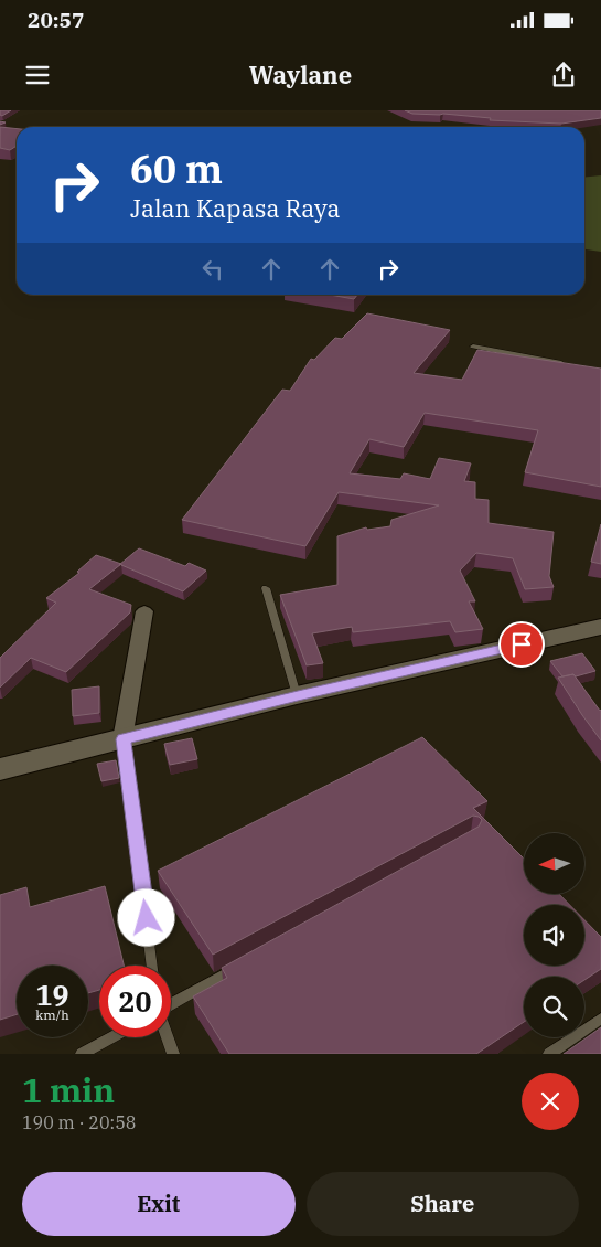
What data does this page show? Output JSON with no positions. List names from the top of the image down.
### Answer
{
  "north": "left",
  "page": {
    "status": "20:57",
    "header": "Waylane",
    "turn": ["60 m", "Jalan Kapasa Raya"],
    "speed": "19 km/h",
    "limit": "20",
    "heading": ["1 min", "190 m · 20:58"],
    "buttons": ["Exit", "Share"]
  }
}
